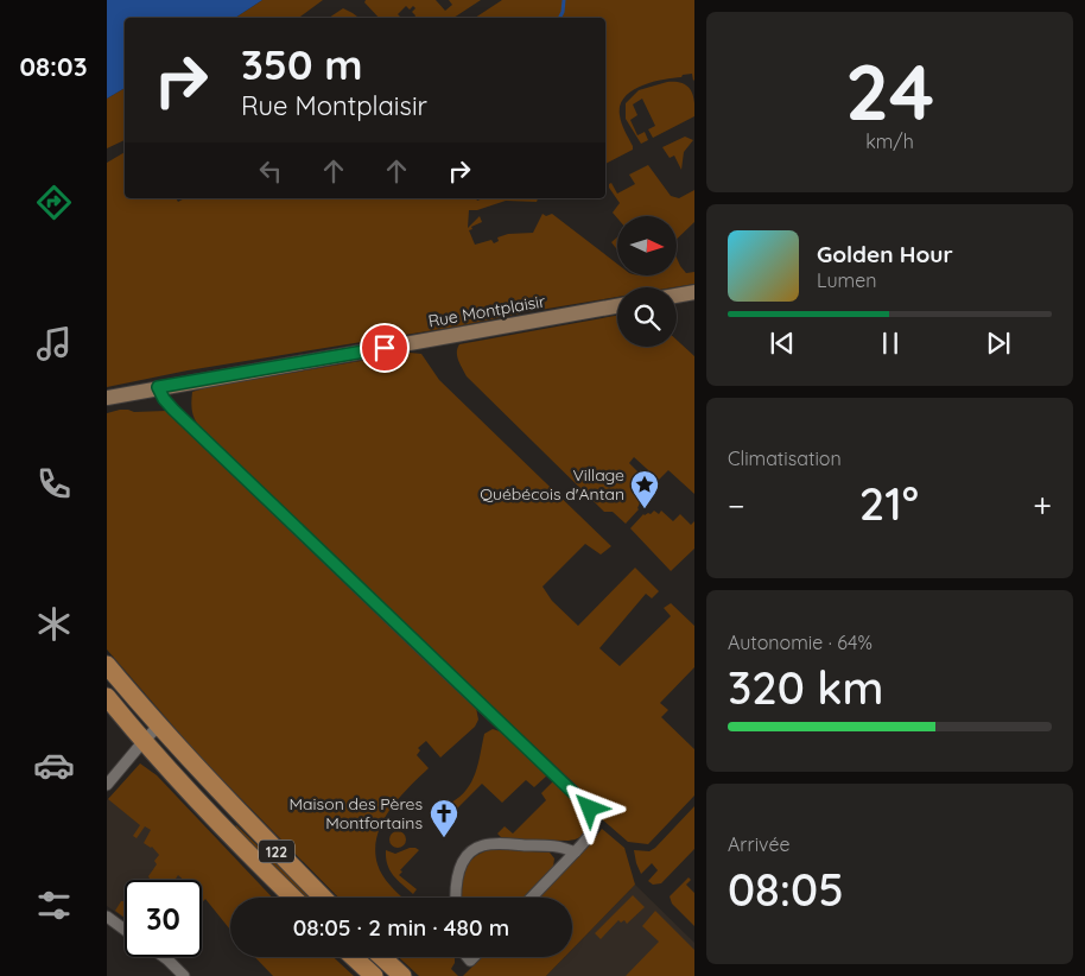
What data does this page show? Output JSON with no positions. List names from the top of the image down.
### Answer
{
  "streets": {
    "main road": ["122"],
    "street": ["Rue Montplaisir"]
  },
  "places": {
    "place": ["Village Québécois d'Antan"],
    "church": ["Maison des Pères Montfortains"]
  },
  "north": "right",
  "page": {
    "tabs": "08:03",
    "tile": [
      ["24", "km/h"],
      "Climatisation",
      ["Autonomie · 64%", "320 km"],
      ["Arrivée", "08:05"]
    ],
    "turn": ["350 m", "Rue Montplaisir"],
    "song": ["Golden Hour", "Lumen"],
    "heat": ["−", "21°", "+"],
    "limit": "30",
    "trip": "08:05 · 2 min · 480 m"
  }
}
